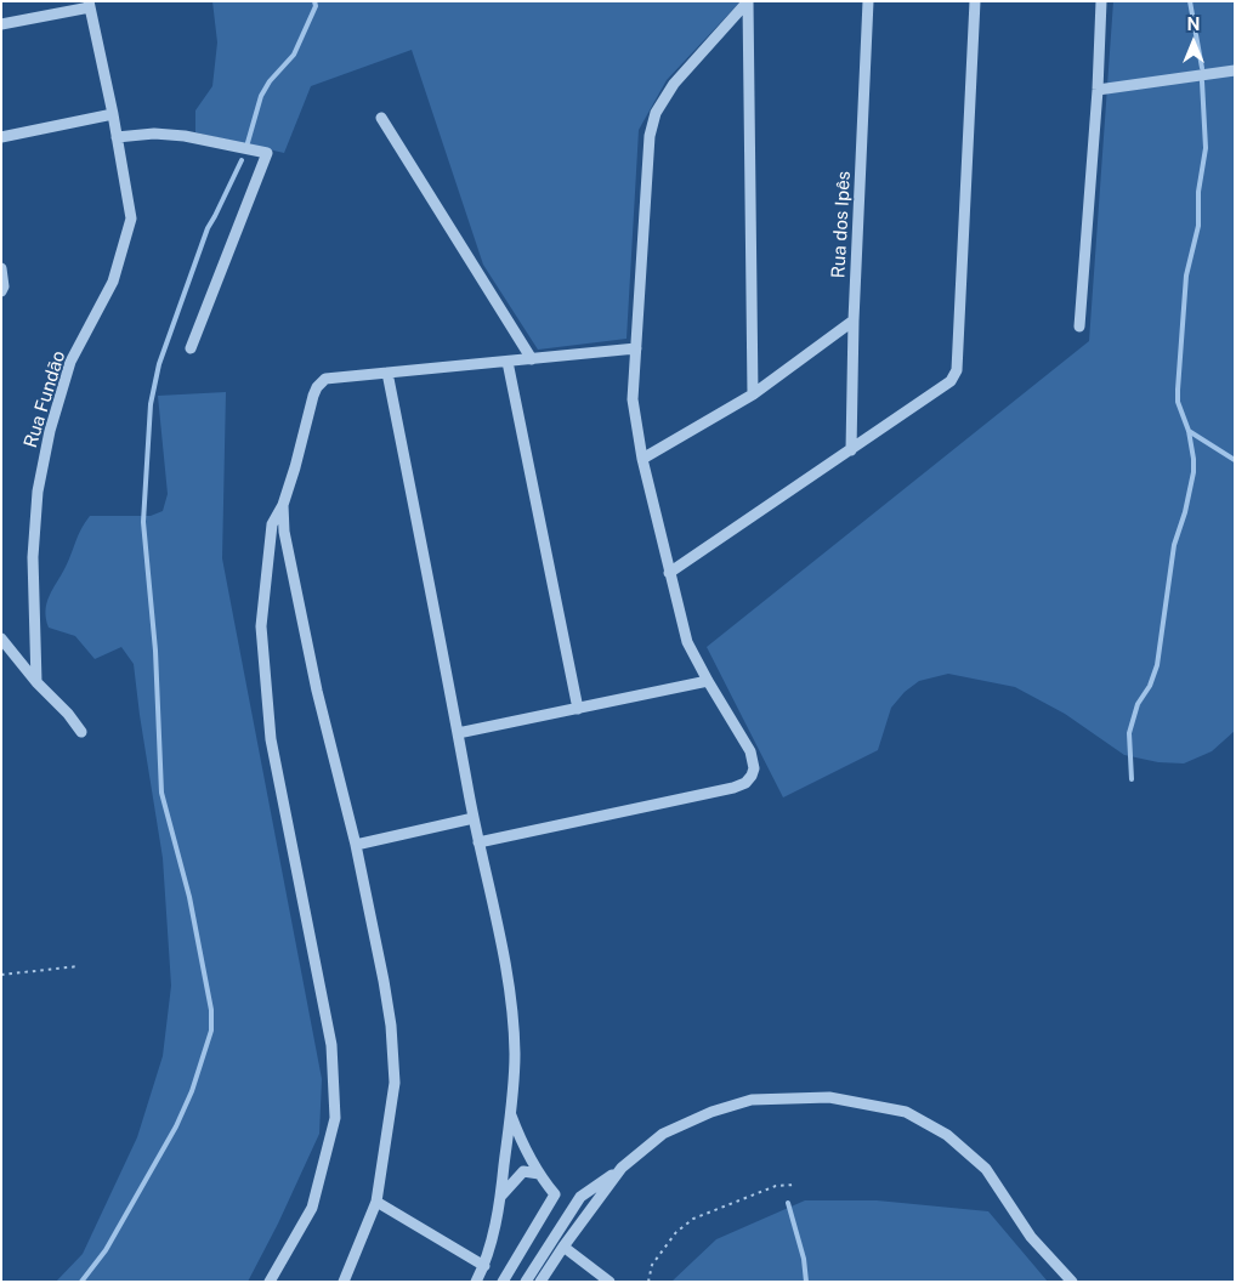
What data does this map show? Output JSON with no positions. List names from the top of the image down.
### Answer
{
  "streets": {
    "street": ["Rua dos Ipês", "Rua Fundão"]
  },
  "north": "top"
}
